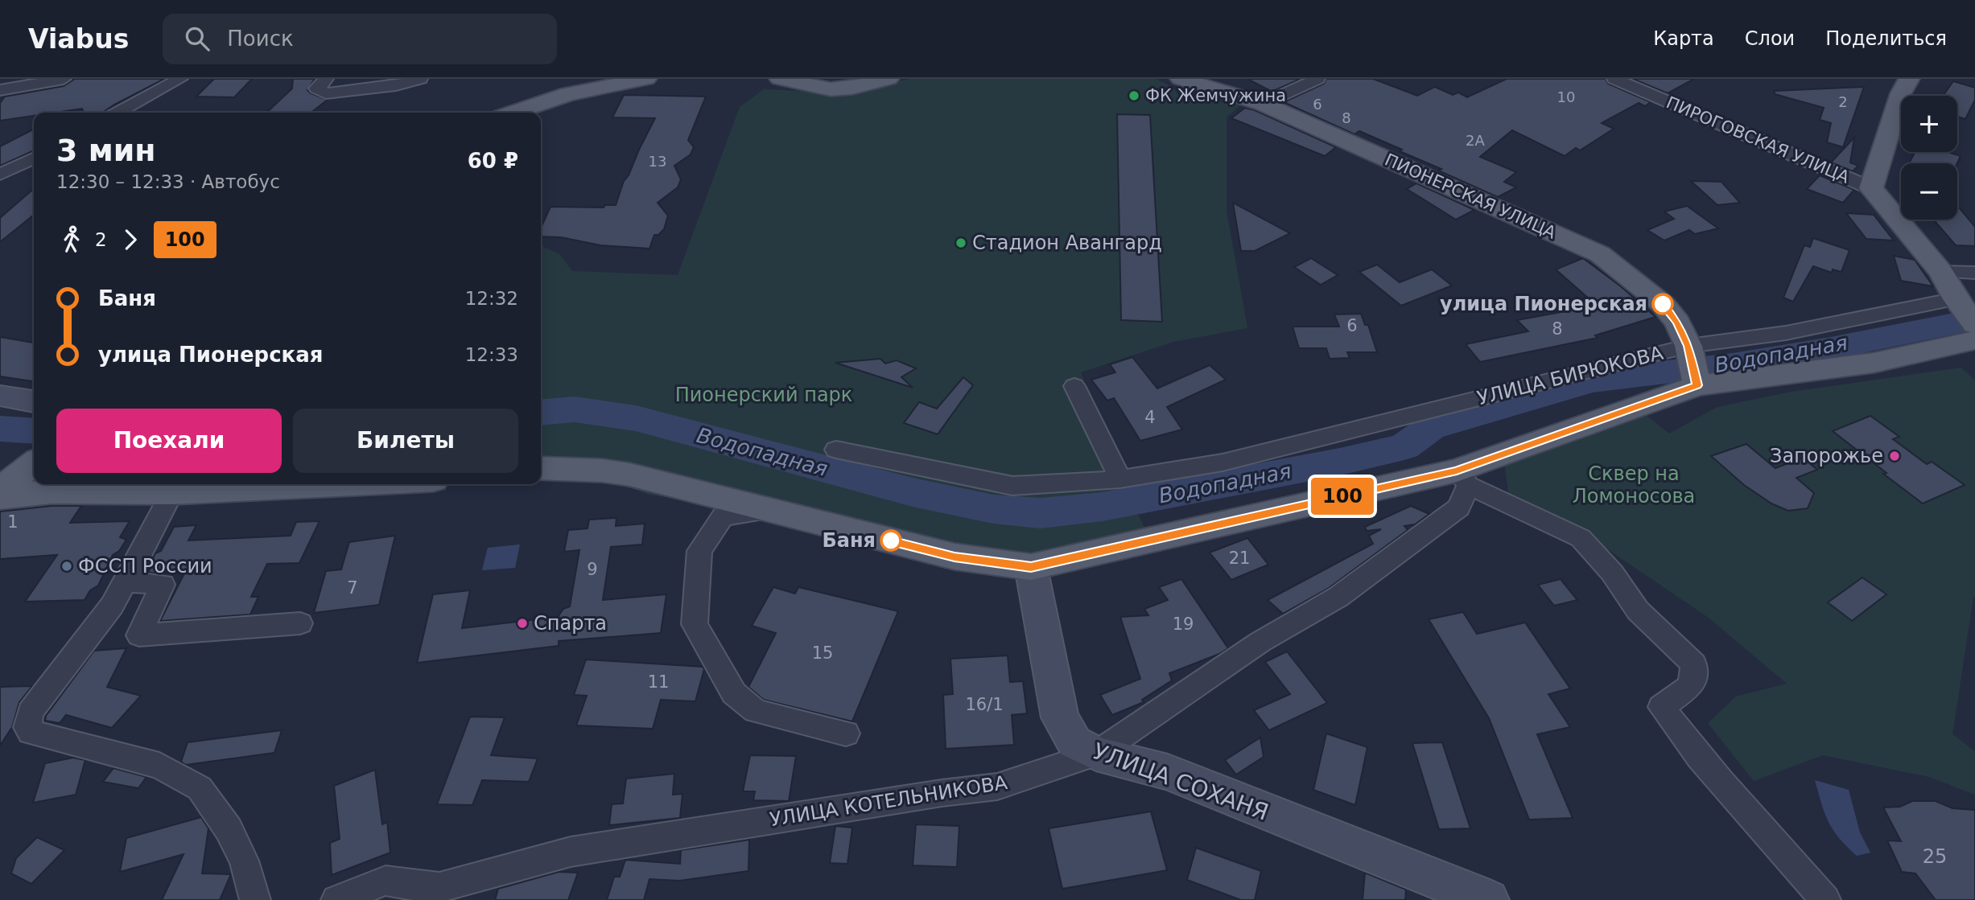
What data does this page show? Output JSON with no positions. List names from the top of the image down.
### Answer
{
  "streets": {
    "main road": ["ПИОНЕРСКАЯ УЛИЦА", "УЛИЦА СОХАНЯ"],
    "street": ["ПИРОГОВСКАЯ УЛИЦА", "УЛИЦА БИРЮКОВА", "УЛИЦА КОТЕЛЬНИКОВА"]
  },
  "crossings": [
    ["ПИОНЕРСКАЯ УЛИЦА", "УЛИЦА БИРЮКОВА"],
    ["УЛИЦА СОХАНЯ", "УЛИЦА КОТЕЛЬНИКОВА"]
  ],
  "water": ["Водопадная"],
  "parks": ["Пионерский парк", "Сквер на Ломоносова"],
  "places": [
    "ФК Жемчужина",
    "Стадион Авангард",
    "улица Пионерская",
    "Запорожье",
    "Баня",
    "ФССП России",
    "Спарта"
  ],
  "lines": ["bus line 100"],
  "house_numbers": [
    "10",
    "2",
    "6",
    "8",
    "2А",
    "13",
    "6",
    "8",
    "4",
    "1",
    "21",
    "9",
    "7",
    "19",
    "15",
    "11",
    "16/1",
    "25"
  ],
  "page": {
    "header": "Viabus",
    "search": "Поиск",
    "nav": ["Карта", "Слои", "Поделиться"],
    "on_map": "100",
    "map_buttons": ["+", "−"],
    "heading": ["3 мин", "12:30 – 12:33 · Автобус", "60 ₽"],
    "legs": ["2", "100"],
    "list": [
      {
        "name": "Баня",
        "value": "12:32"
      },
      {
        "name": "улица Пионерская",
        "value": "12:33"
      }
    ],
    "buttons": ["Поехали", "Билеты"]
  }
}
